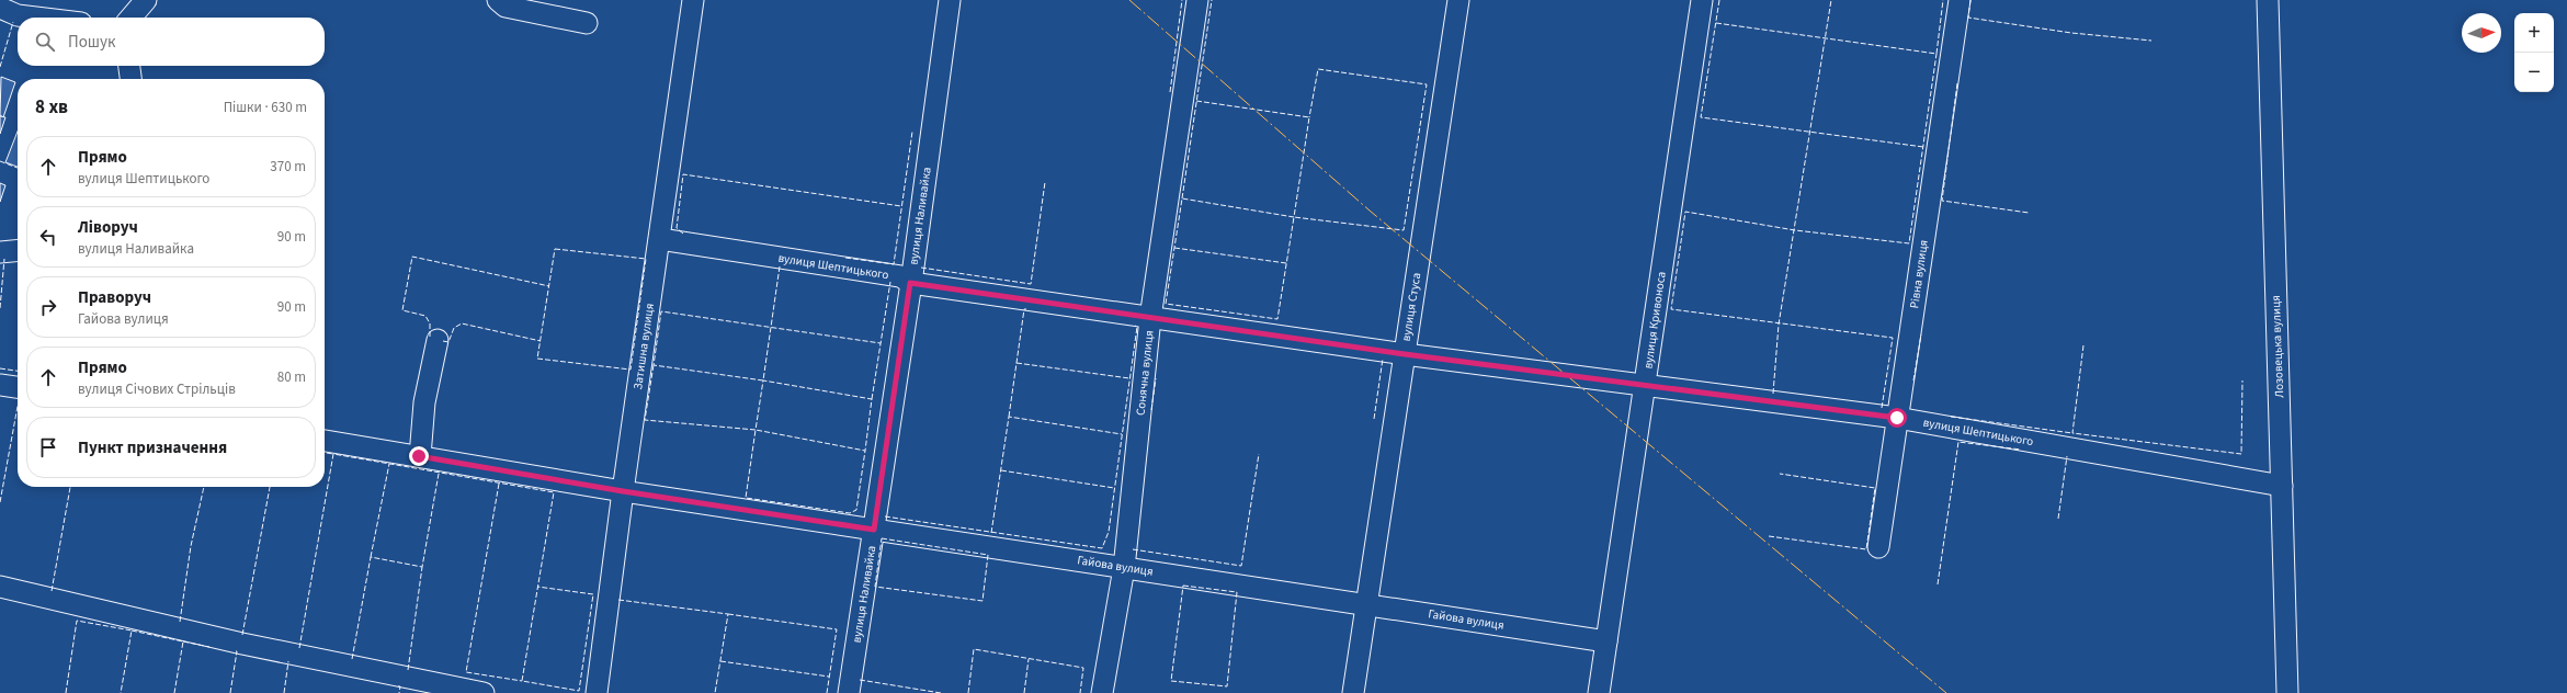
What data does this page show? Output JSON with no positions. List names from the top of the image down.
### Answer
{
  "streets": {
    "street": [
      "вулиця Наливайка",
      "вулиця Шептицького",
      "Рівна вулиця",
      "вулиця Стуса",
      "вулиця Кривоноса",
      "Затишна вулиця",
      "Лозовецька вулиця",
      "Сонячна вулиця",
      "Гайова вулиця"
    ]
  },
  "crossings": [
    ["вулиця Наливайка", "вулиця Шептицького"],
    ["вулиця Наливайка", "Гайова вулиця"],
    ["вулиця Шептицького", "Рівна вулиця"],
    ["вулиця Шептицького", "вулиця Стуса"],
    ["вулиця Шептицького", "вулиця Кривоноса"],
    ["вулиця Шептицького", "Затишна вулиця"],
    ["вулиця Шептицького", "Лозовецька вулиця"],
    ["вулиця Шептицького", "Сонячна вулиця"],
    ["вулиця Стуса", "Гайова вулиця"],
    ["вулиця Кривоноса", "Гайова вулиця"],
    ["Затишна вулиця", "Гайова вулиця"],
    ["Сонячна вулиця", "Гайова вулиця"]
  ],
  "north": "right",
  "page": {
    "map_buttons": ["+", "−"],
    "search": "Пошук",
    "heading": ["8 хв", "Пішки · 630 m"],
    "list": [
      ["Прямо", "вулиця Шептицького", "370 m"],
      ["Ліворуч", "вулиця Наливайка", "90 m"],
      ["Праворуч", "Гайова вулиця", "90 m"],
      ["Прямо", "вулиця Січових Стрільців", "80 m"],
      "Пункт призначення"
    ]
  }
}
